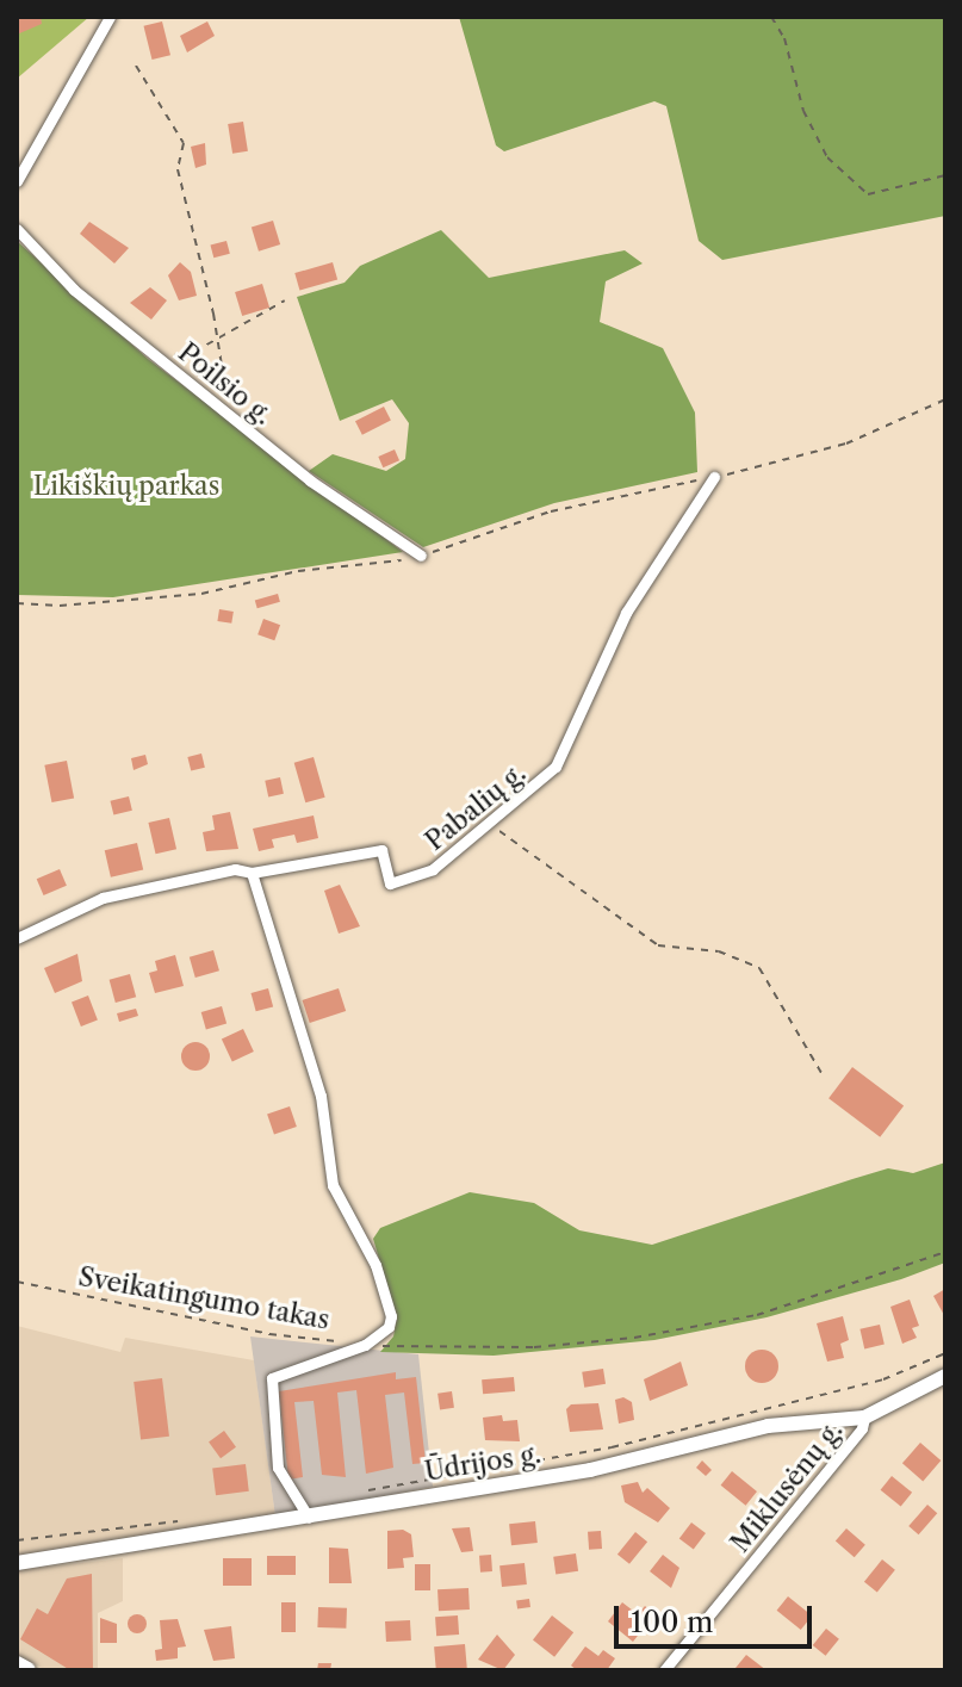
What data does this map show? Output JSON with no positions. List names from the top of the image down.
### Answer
{
  "streets": {
    "main road": ["Ūdrijos g."],
    "street": ["Poilsio g.", "Pabalių g.", "Miklusėnų g."],
    "path": ["Sveikatingumo takas"]
  },
  "crossings": [
    ["Ūdrijos g.", "Miklusėnų g."]
  ],
  "parks": ["Likiškių parkas"],
  "scale_bar": "100 m"
}
